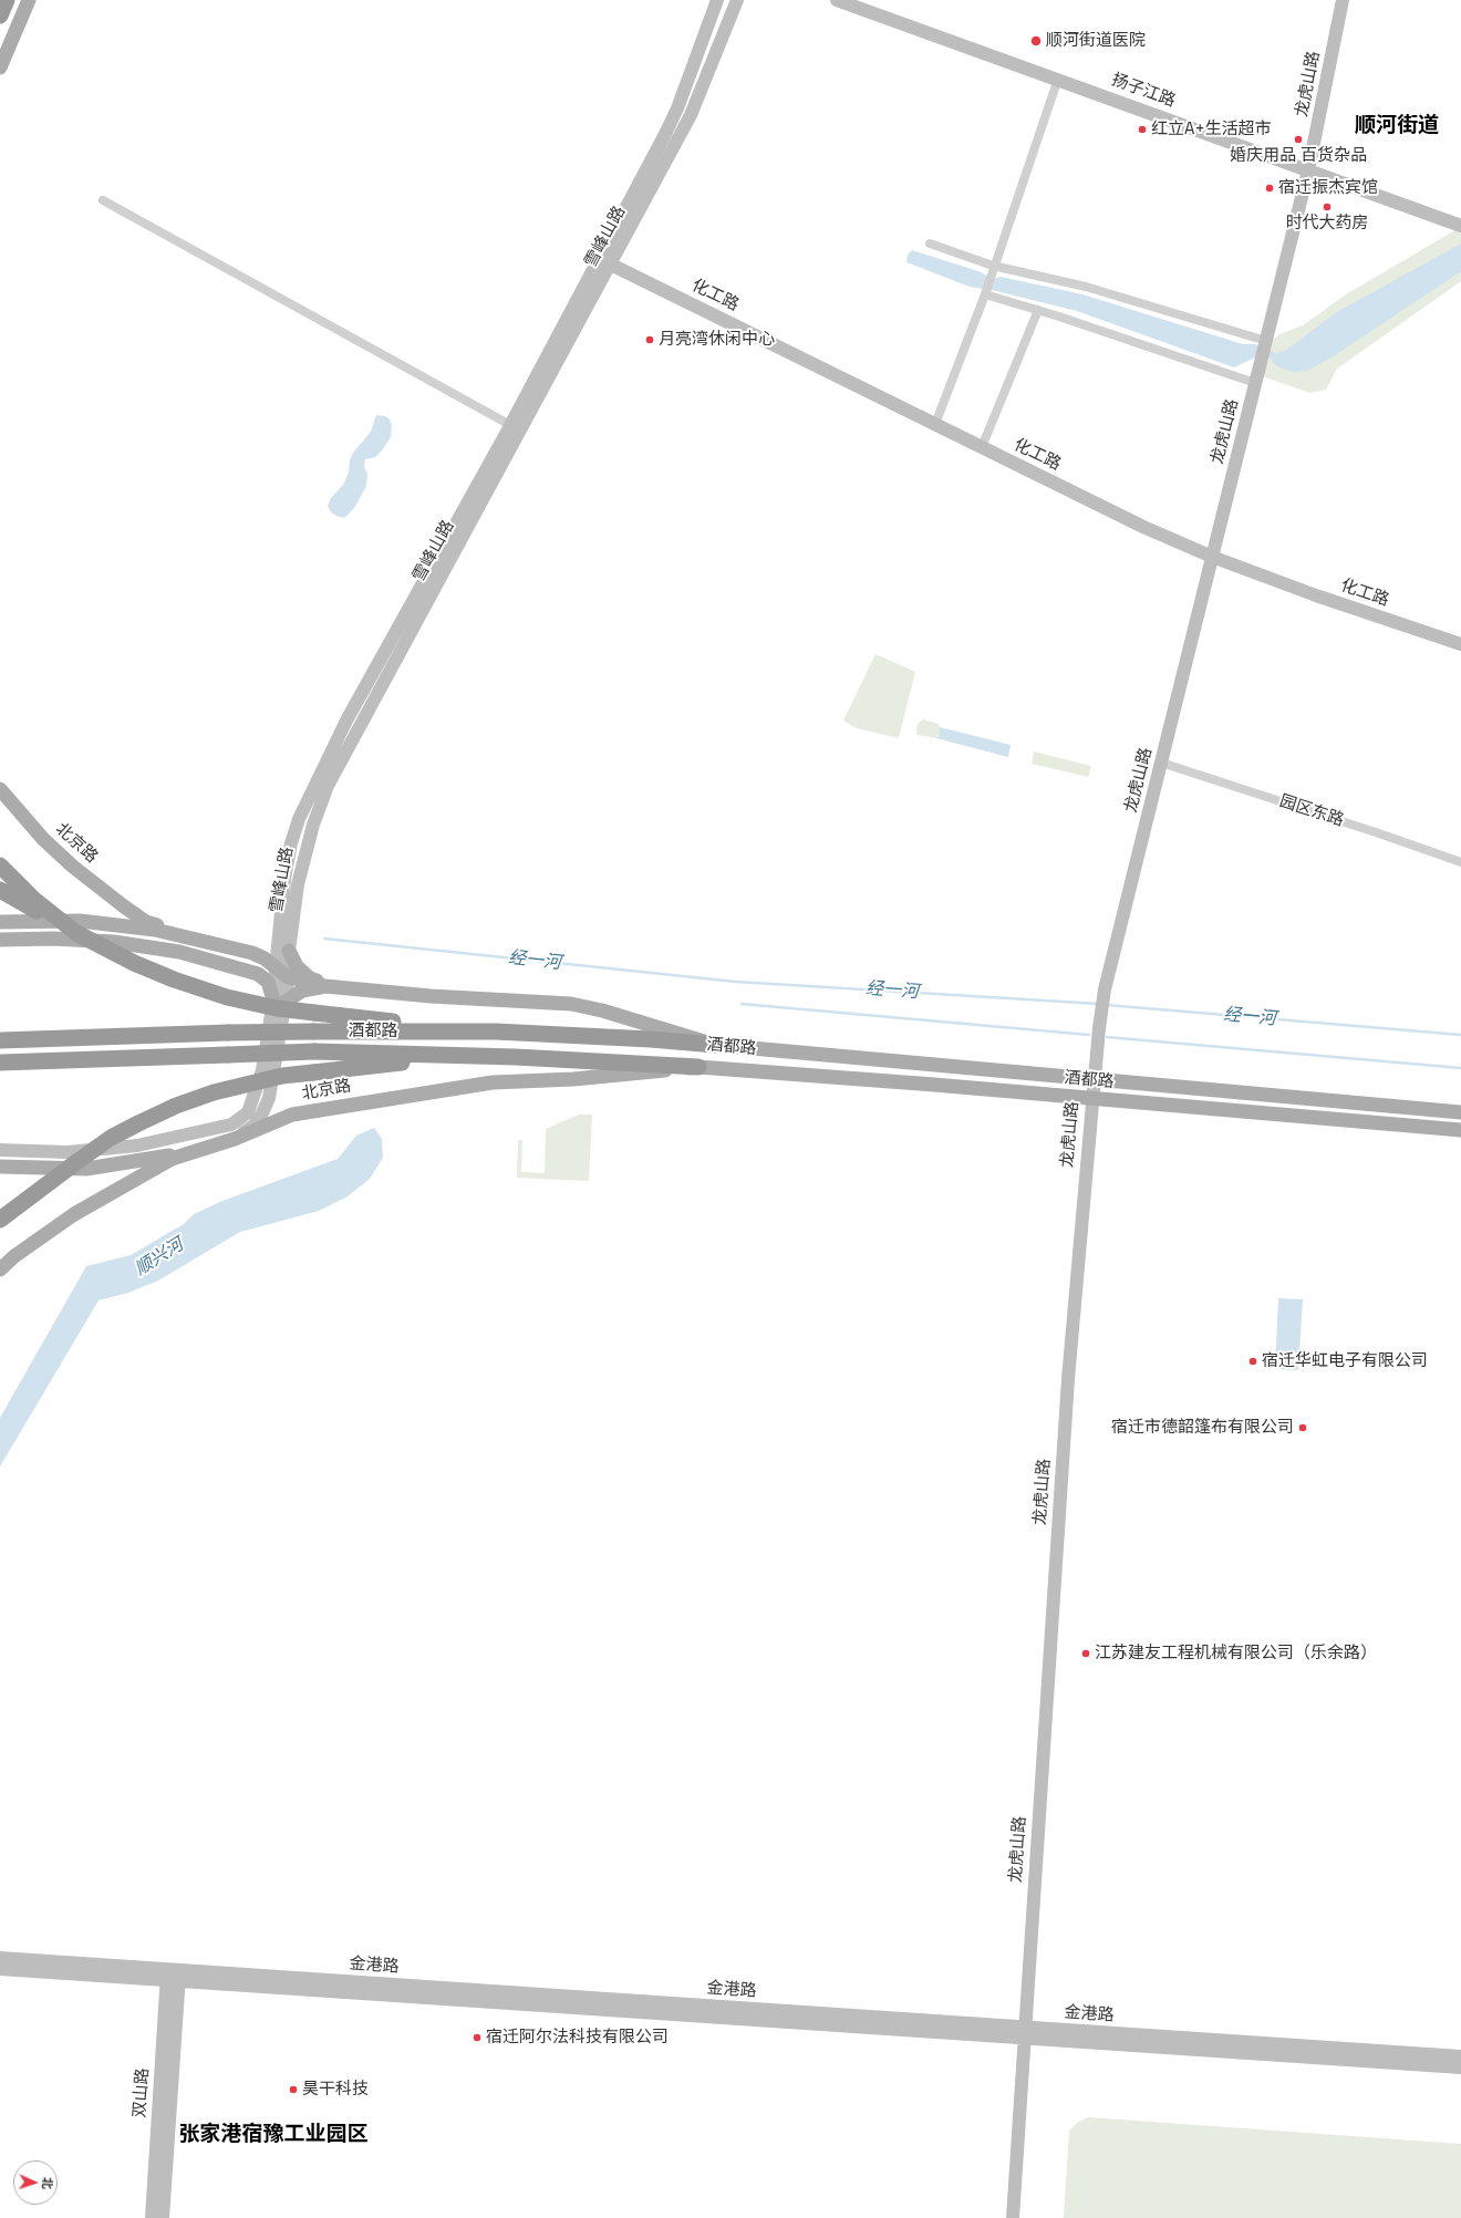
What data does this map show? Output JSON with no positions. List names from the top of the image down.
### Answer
{
  "streets": {
    "highway": ["酒都路"],
    "main road": ["北京路"],
    "street": [
      "龙虎山路",
      "扬子江路",
      "雪峰山路",
      "化工路",
      "园区东路",
      "金港路",
      "双山路"
    ]
  },
  "crossings": [
    ["龙虎山路", "扬子江路"],
    ["龙虎山路", "化工路"],
    ["龙虎山路", "园区东路"],
    ["龙虎山路", "酒都路"],
    ["龙虎山路", "金港路"],
    ["雪峰山路", "化工路"],
    ["雪峰山路", "北京路"],
    ["北京路", "酒都路"],
    ["金港路", "双山路"]
  ],
  "districts": ["顺河街道", "张家港宿豫工业园区"],
  "water": ["经一河", "顺兴河"],
  "places": [
    "顺河街道医院",
    "红立A+生活超市",
    "婚庆用品 百货杂品",
    "宿迁振杰宾馆",
    "时代大药房",
    "月亮湾休闲中心",
    "宿迁华虹电子有限公司",
    "宿迁市德韶篷布有限公司",
    "江苏建友工程机械有限公司（乐余路）",
    "宿迁阿尔法科技有限公司",
    "昊干科技"
  ],
  "north": "right"
}
